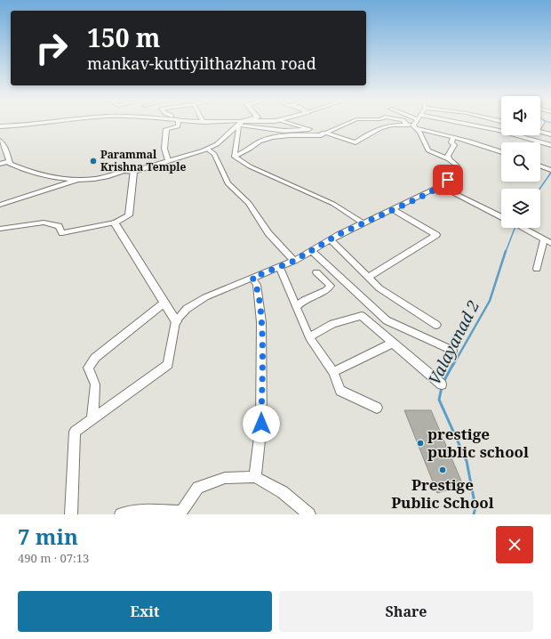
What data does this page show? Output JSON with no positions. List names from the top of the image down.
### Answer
{
  "water": ["Valayanad 2"],
  "places": ["Parammal Krishna Temple", "prestige public school", "Prestige Public School"],
  "page": {
    "turn": ["150 m", "mankav-kuttiyilthazham road"],
    "heading": ["7 min", "490 m · 07:13"],
    "buttons": ["Exit", "Share"]
  }
}
